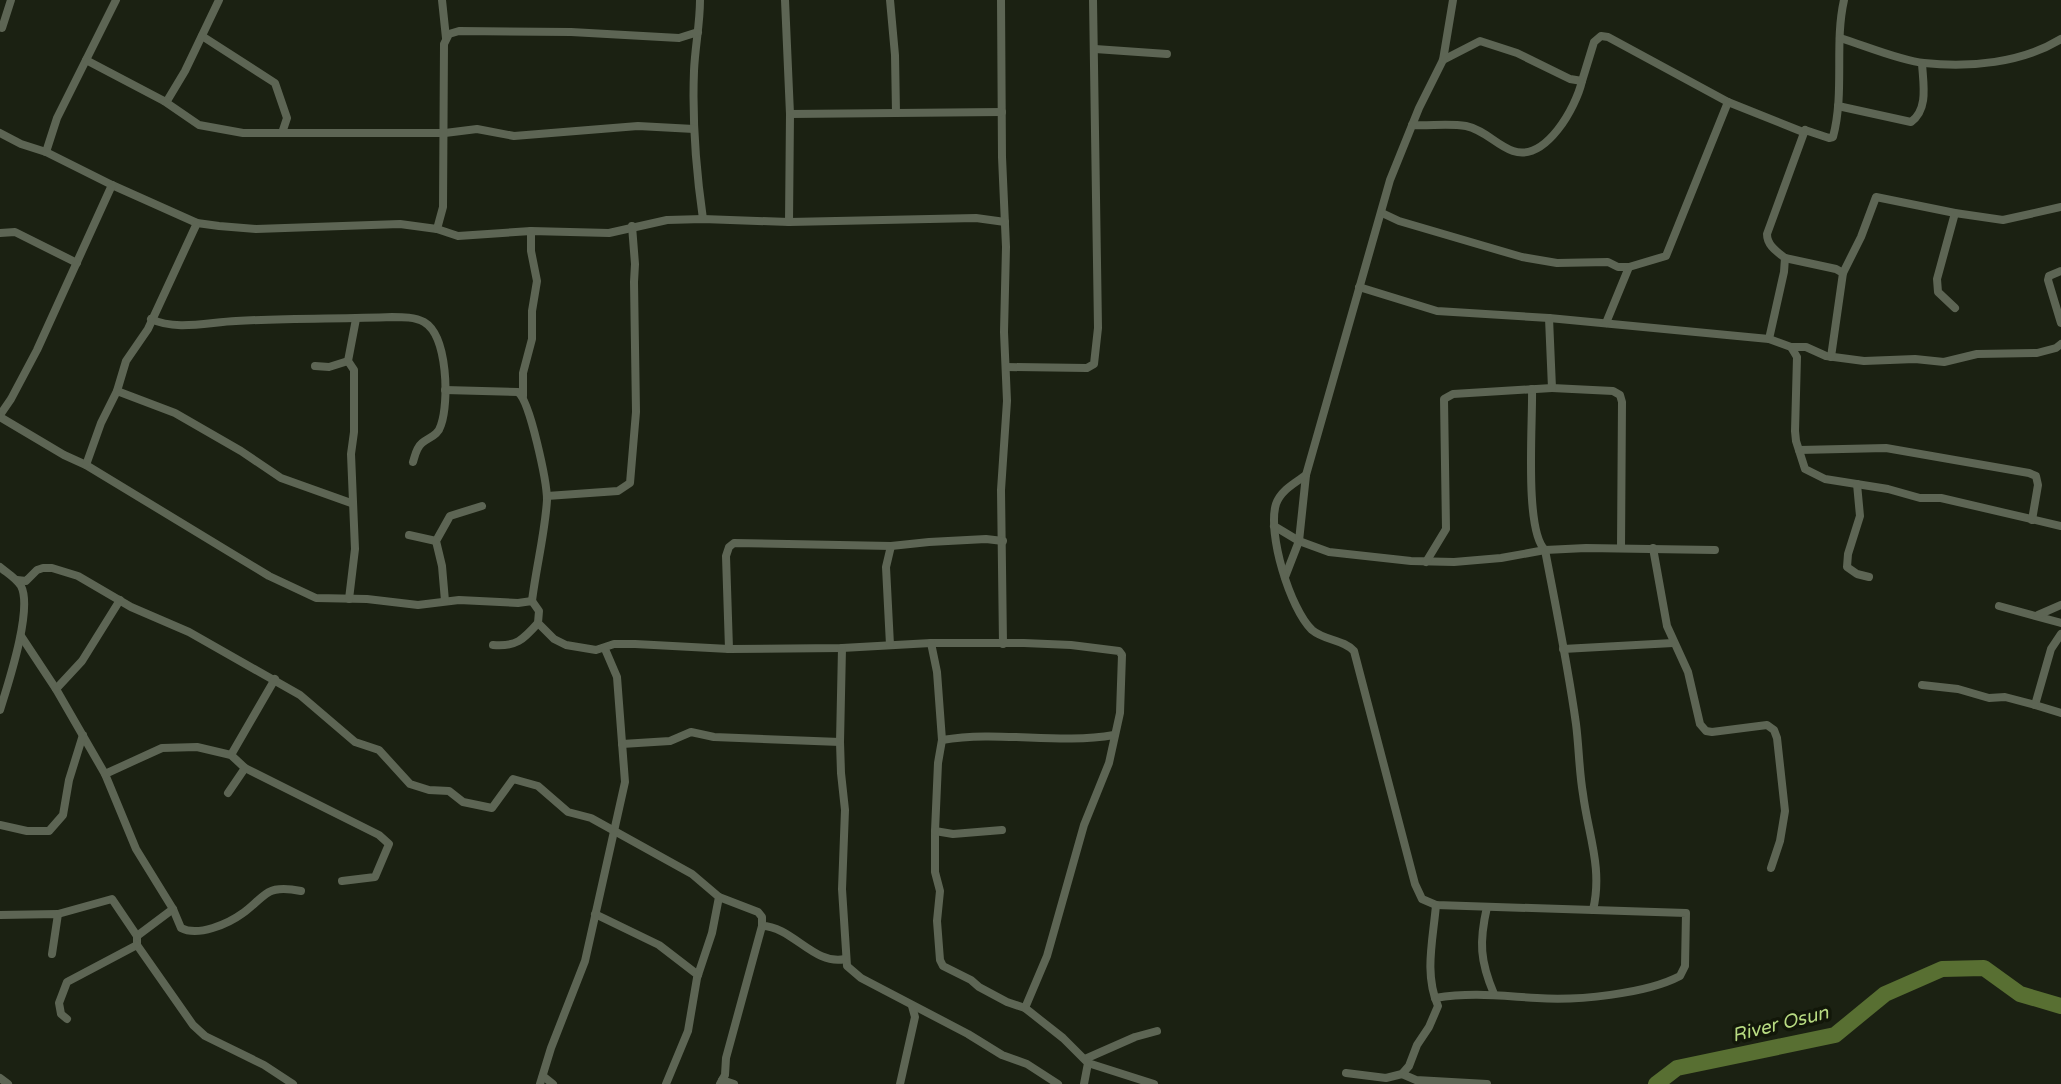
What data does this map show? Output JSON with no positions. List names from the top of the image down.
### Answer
{
  "water": ["River Osun"]
}
